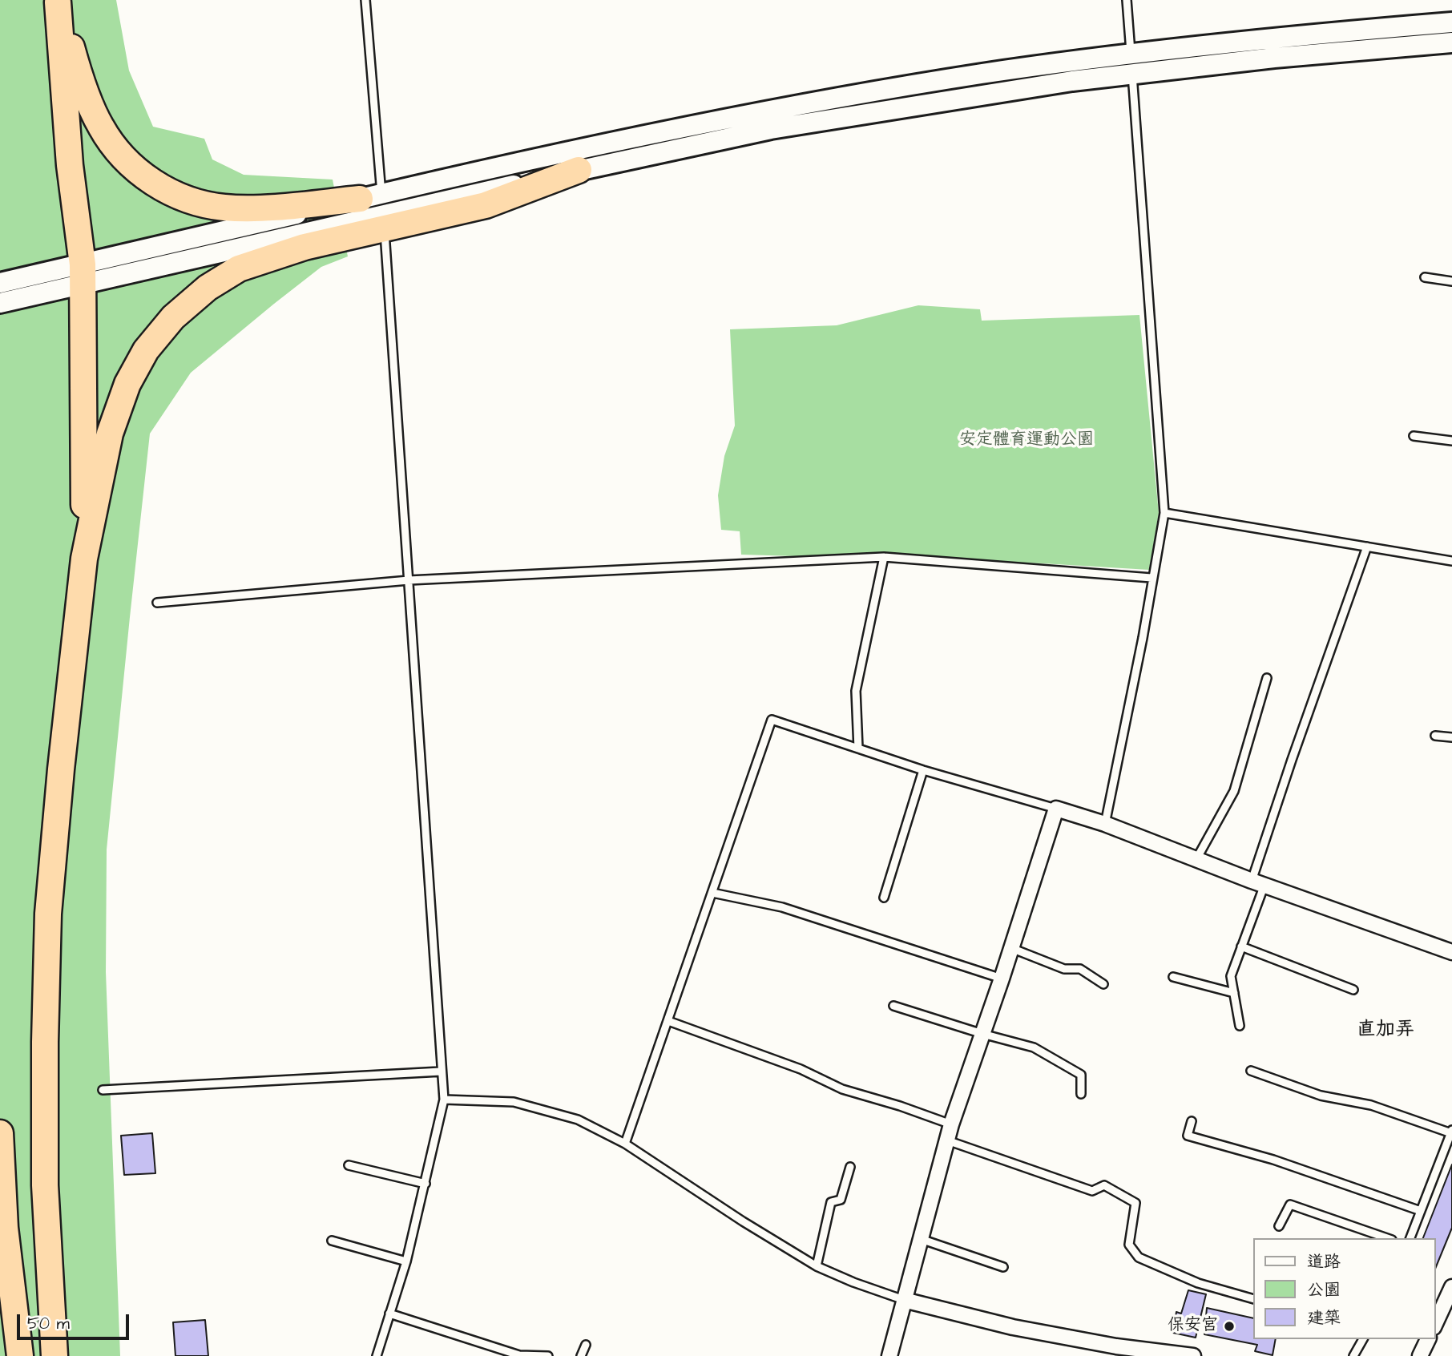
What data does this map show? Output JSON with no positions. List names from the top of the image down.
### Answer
{
  "districts": ["直加弄"],
  "parks": ["安定體育運動公園"],
  "places": ["保安宮"],
  "legend": ["道路", "公園", "建築"],
  "scale_bar": "50 m"
}
